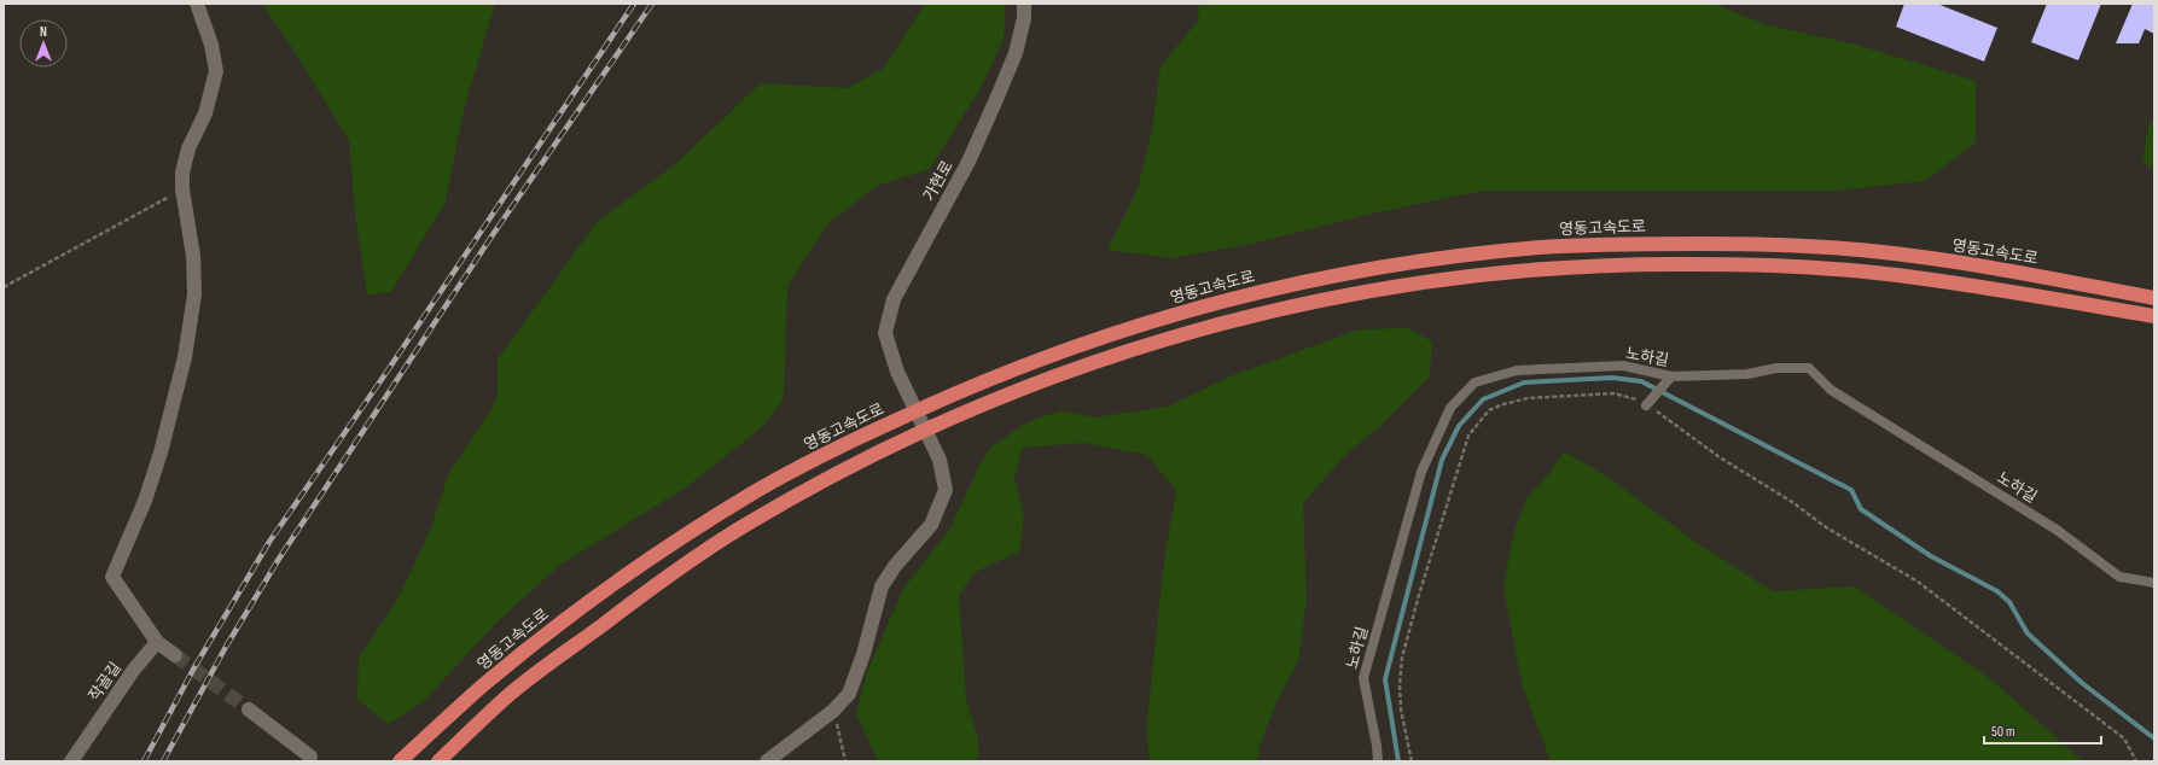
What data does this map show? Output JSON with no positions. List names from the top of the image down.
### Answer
{
  "streets": {
    "highway": ["영동고속도로"],
    "street": ["가현로", "작골길"],
    "lane": ["노하길"]
  },
  "scale_bar": "50 m",
  "north": "top"
}
